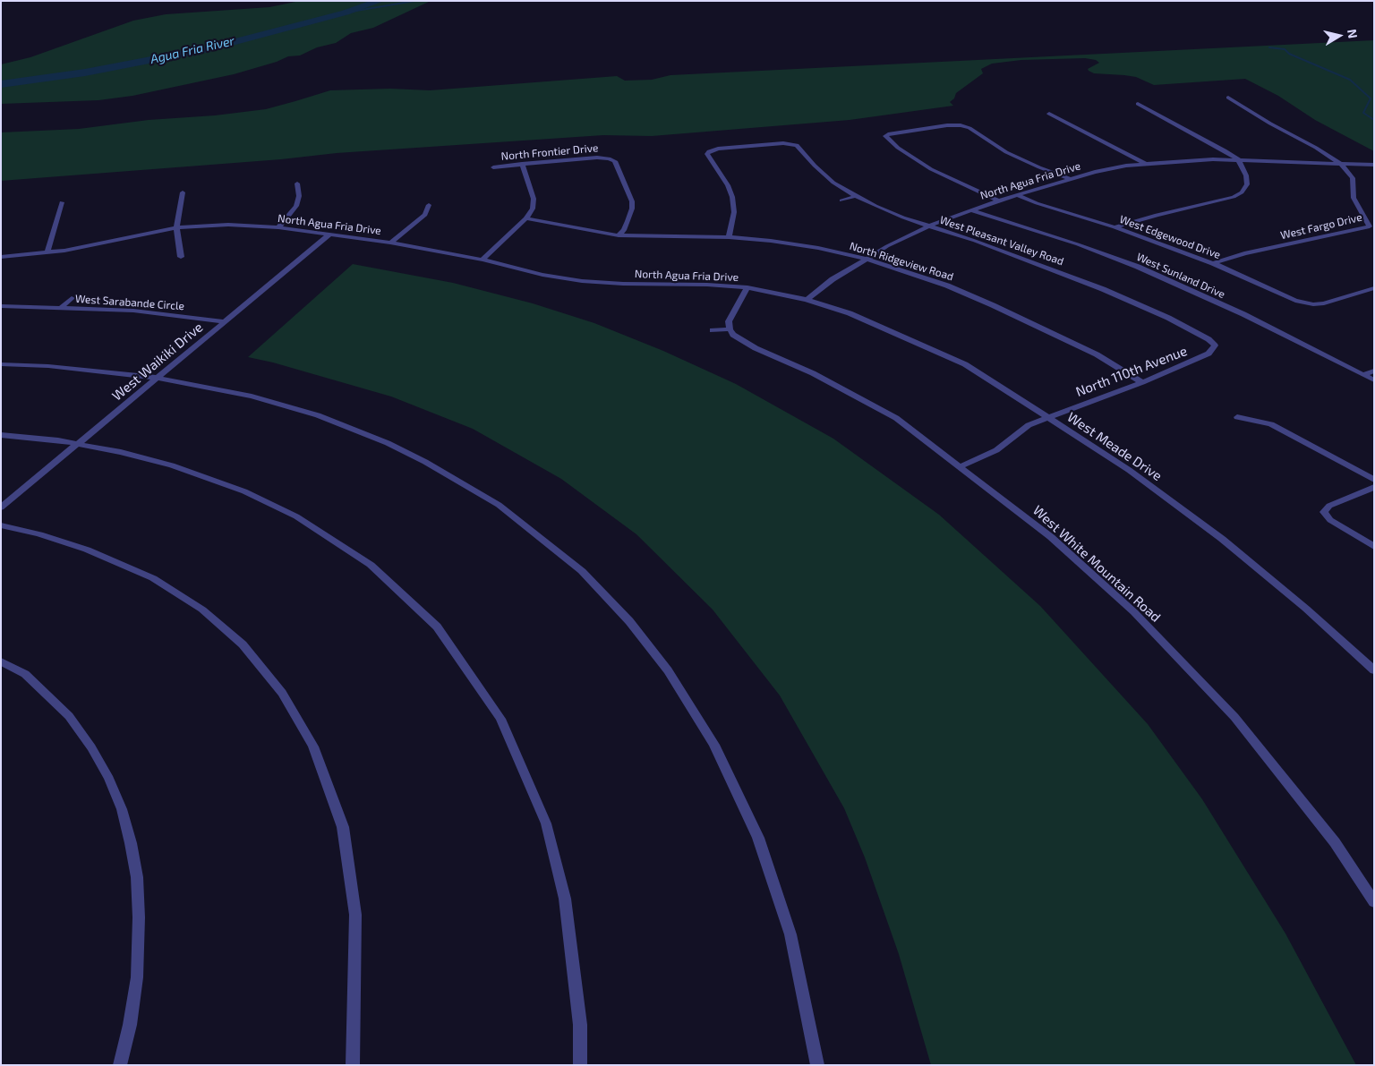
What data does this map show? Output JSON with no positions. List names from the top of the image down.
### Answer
{
  "streets": {
    "street": [
      "North Frontier Drive",
      "North Agua Fria Drive",
      "West Fargo Drive",
      "West Edgewood Drive",
      "West Pleasant Valley Road",
      "North Ridgeview Road",
      "West Sunland Drive",
      "West Sarabande Circle",
      "West Waikiki Drive",
      "North 110th Avenue",
      "West Meade Drive",
      "West White Mountain Road"
    ]
  },
  "crossings": [
    ["North Frontier Drive", "North Ridgeview Road"],
    ["North Agua Fria Drive", "West Fargo Drive"],
    ["North Agua Fria Drive", "West Edgewood Drive"],
    ["North Agua Fria Drive", "West Pleasant Valley Road"],
    ["North Agua Fria Drive", "North Ridgeview Road"],
    ["North Agua Fria Drive", "West Sunland Drive"],
    ["North Agua Fria Drive", "West Waikiki Drive"],
    ["North Agua Fria Drive", "West Meade Drive"],
    ["West Fargo Drive", "West Edgewood Drive"],
    ["West Pleasant Valley Road", "North Ridgeview Road"],
    ["West Pleasant Valley Road", "North 110th Avenue"],
    ["North Ridgeview Road", "North 110th Avenue"],
    ["West Sarabande Circle", "West Waikiki Drive"],
    ["North 110th Avenue", "West Meade Drive"],
    ["North 110th Avenue", "West White Mountain Road"]
  ],
  "water": ["Agua Fria River"],
  "north": "right"
}
